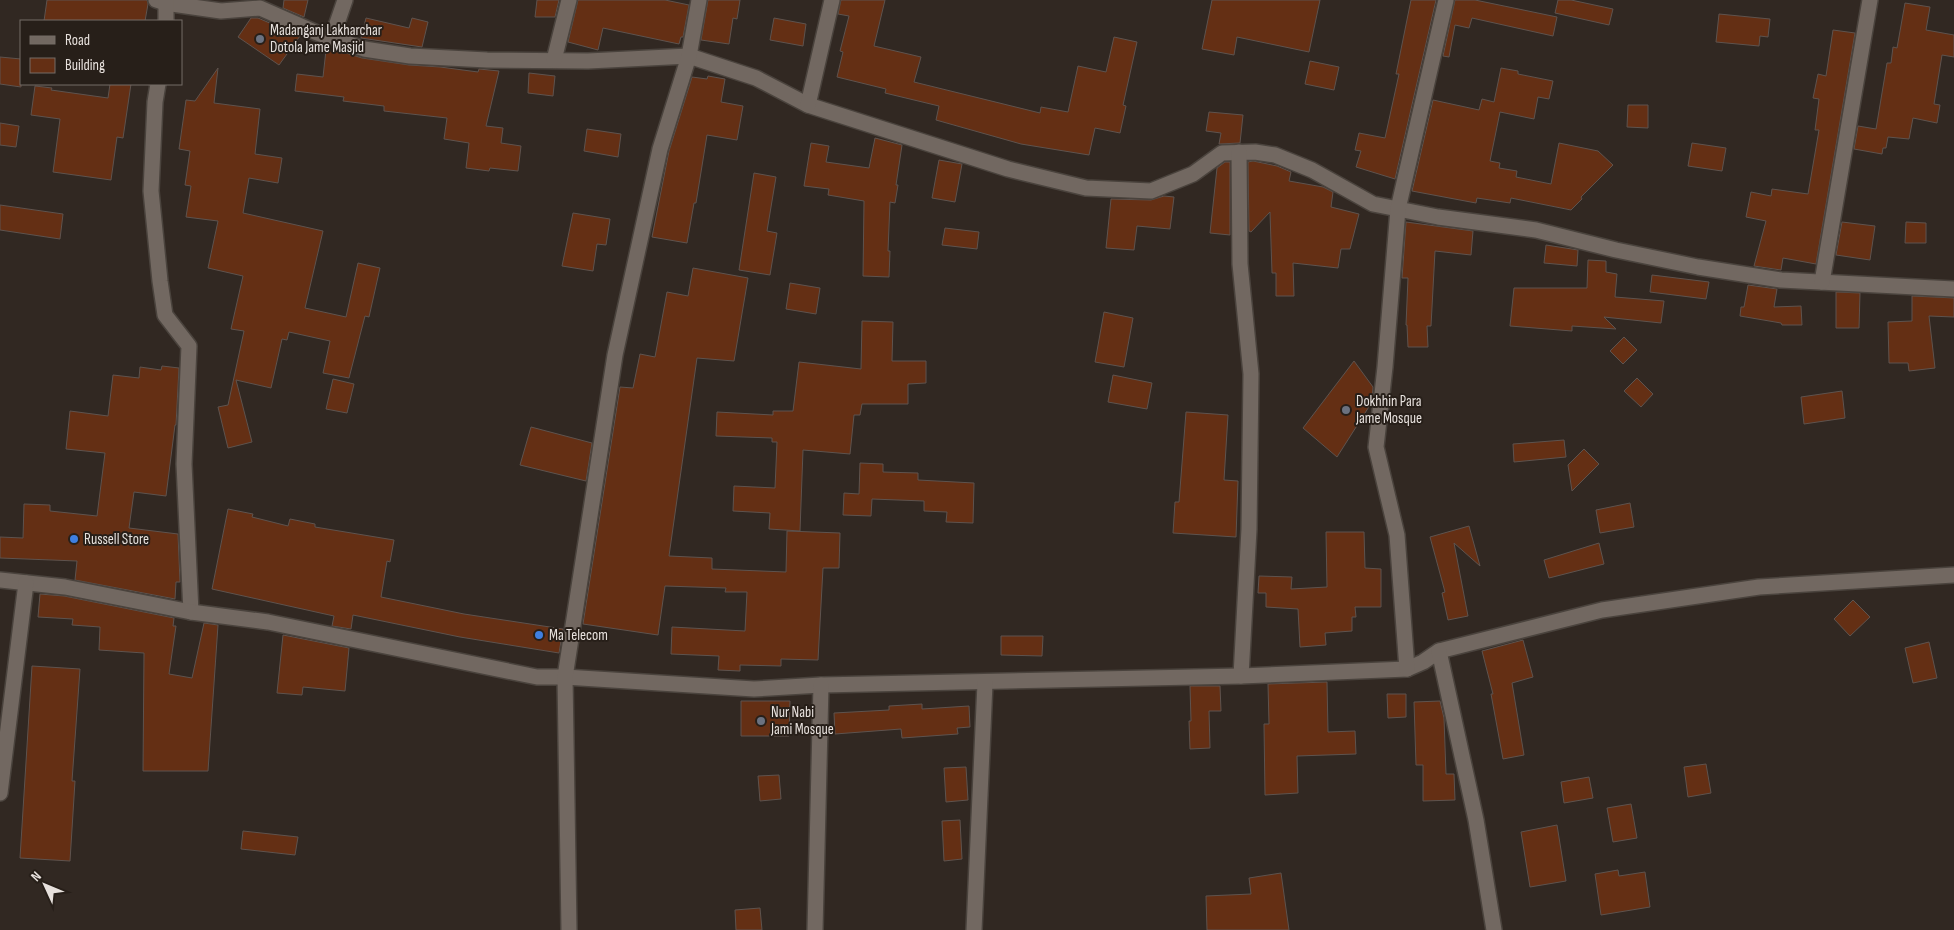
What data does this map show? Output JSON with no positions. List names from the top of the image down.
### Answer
{
  "places": [
    "Madanganj Lakharchar Dotola Jame Masjid",
    "Dokhhin Para Jame Mosque",
    "Russell Store",
    "Ma Telecom",
    "Nur Nabi Jami Mosque"
  ],
  "legend": ["Road", "Building"],
  "north": "top left"
}
